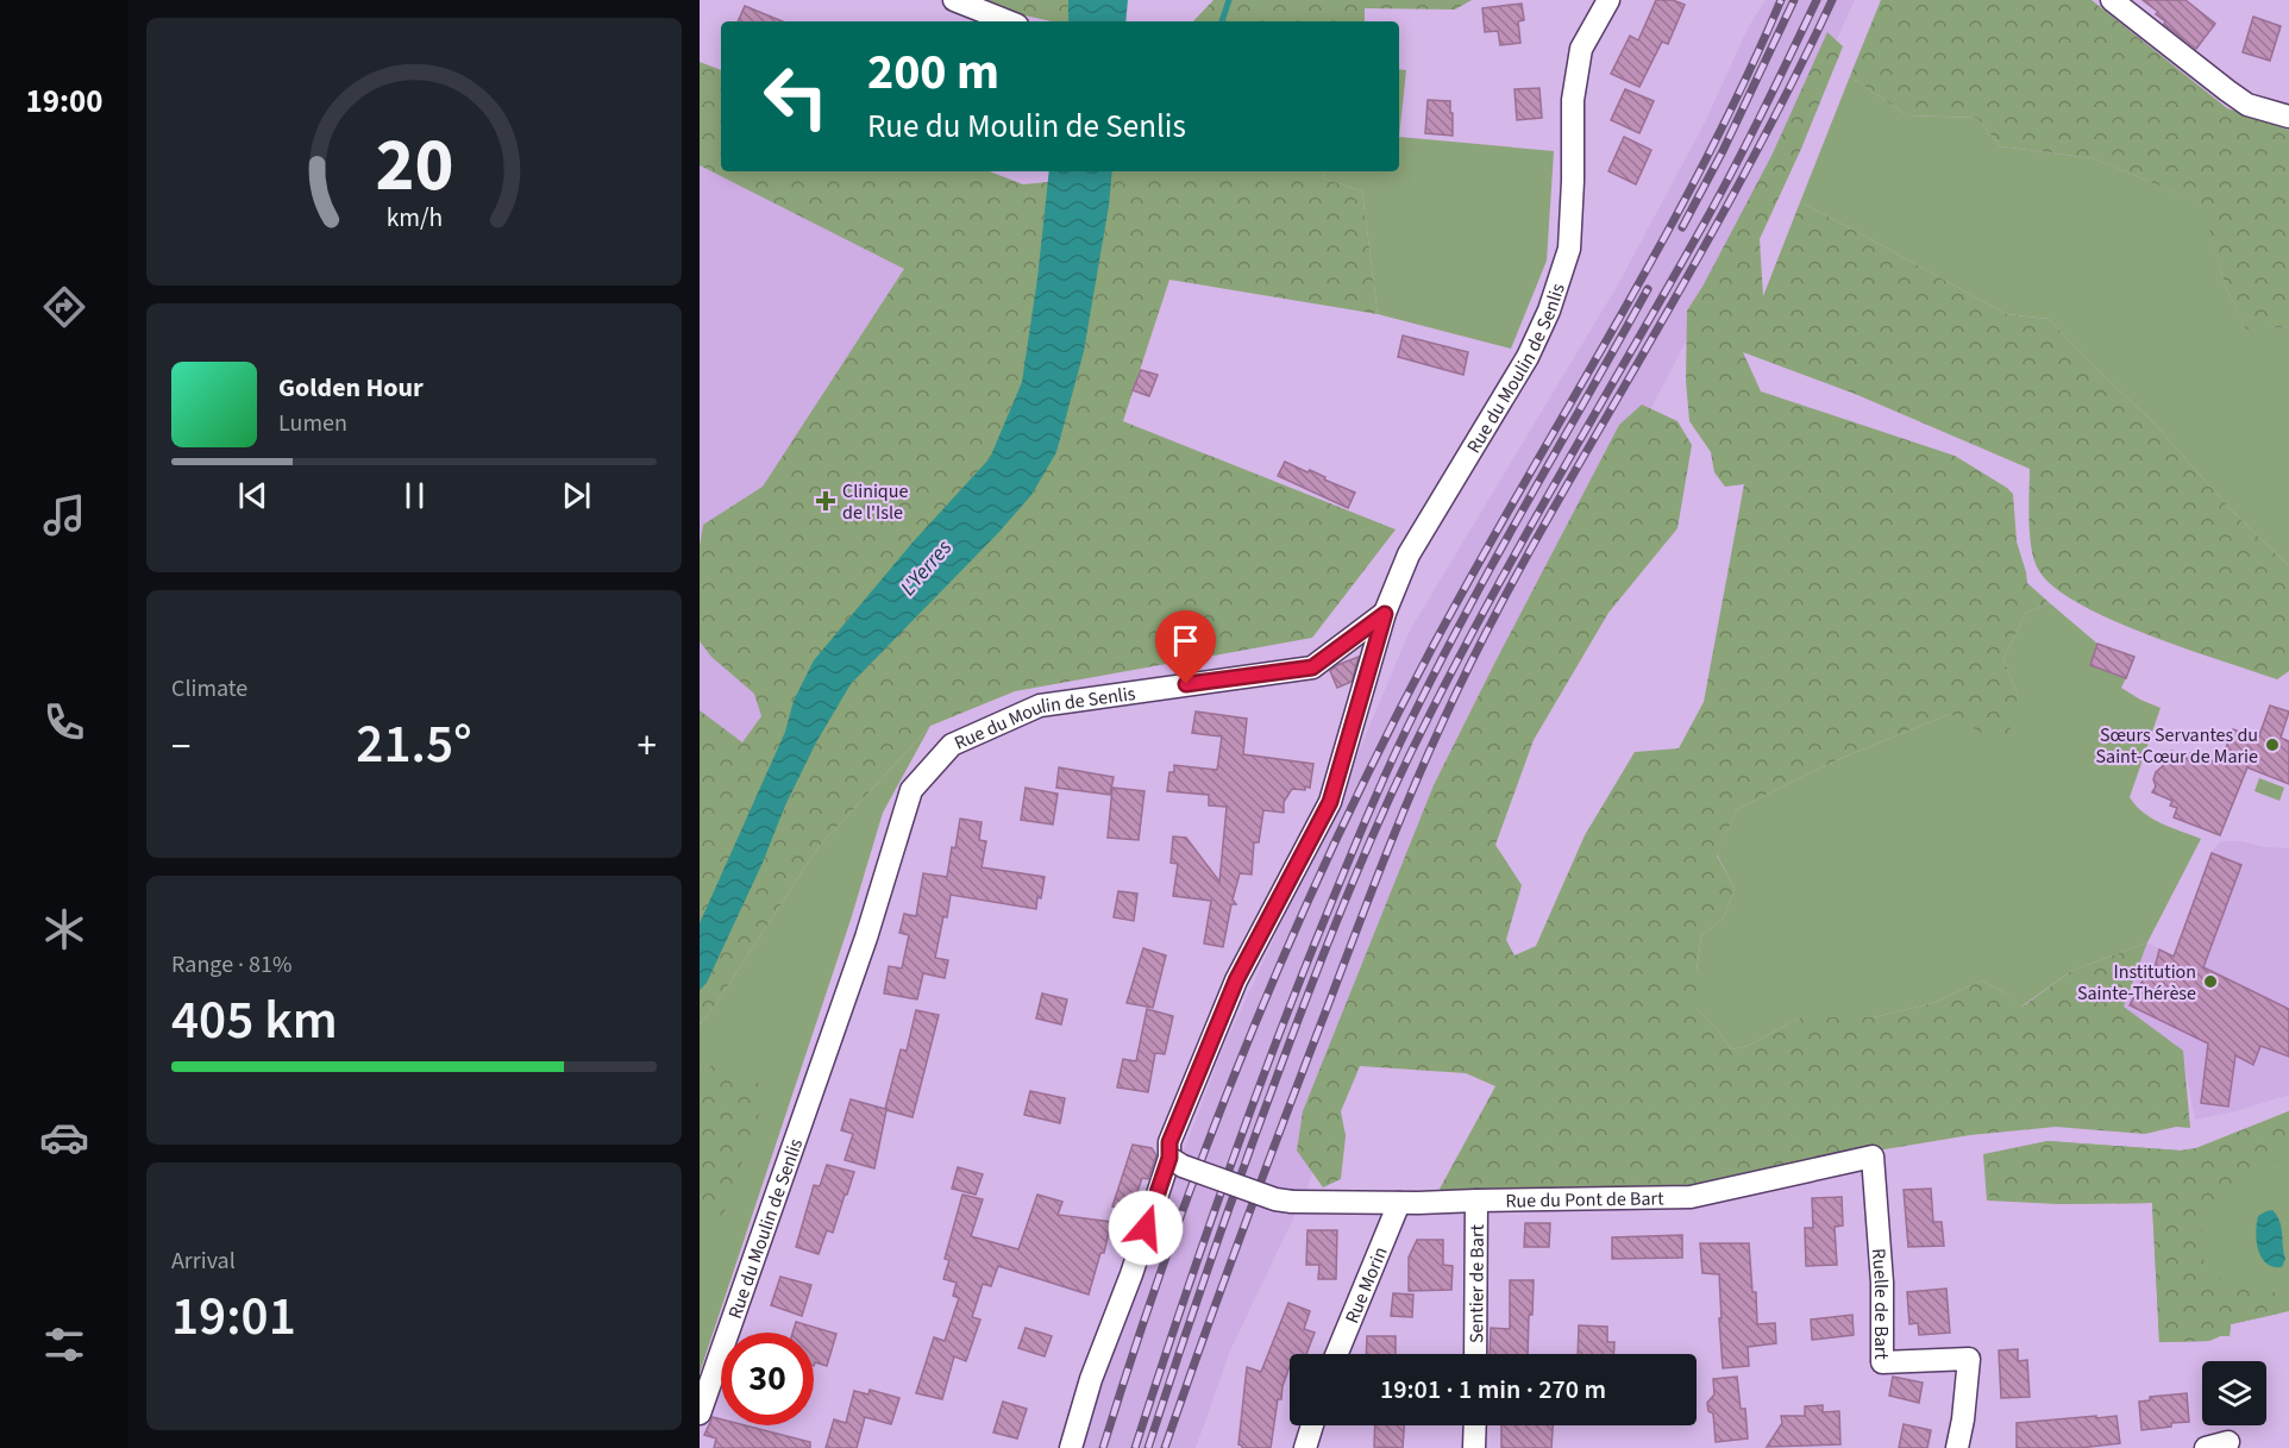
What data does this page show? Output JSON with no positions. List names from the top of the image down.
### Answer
{
  "streets": {
    "street": [
      "Rue du Moulin de Senlis",
      "Rue du Pont de Bart",
      "Sentier de Bart",
      "Rue Morin",
      "Ruelle de Bart"
    ]
  },
  "crossings": [
    ["Rue du Pont de Bart", "Sentier de Bart"],
    ["Rue du Pont de Bart", "Rue Morin"],
    ["Rue du Pont de Bart", "Ruelle de Bart"]
  ],
  "water": ["L'Yerres"],
  "places": {
    "health": ["Clinique de l'Isle"],
    "other": ["Sœurs Servantes du Saint-Cœur de Marie", "Institution Sainte-Thérèse"]
  },
  "page": {
    "tabs": "19:00",
    "turn": ["200 m", "Rue du Moulin de Senlis"],
    "song": ["Golden Hour", "Lumen"],
    "tile": [
      "Climate",
      ["Range · 81%", "405 km"],
      ["Arrival", "19:01"]
    ],
    "heat": ["−", "21.5°", "+"],
    "limit": "30",
    "trip": "19:01 · 1 min · 270 m",
    "gauge": ["20", "km/h"]
  }
}
